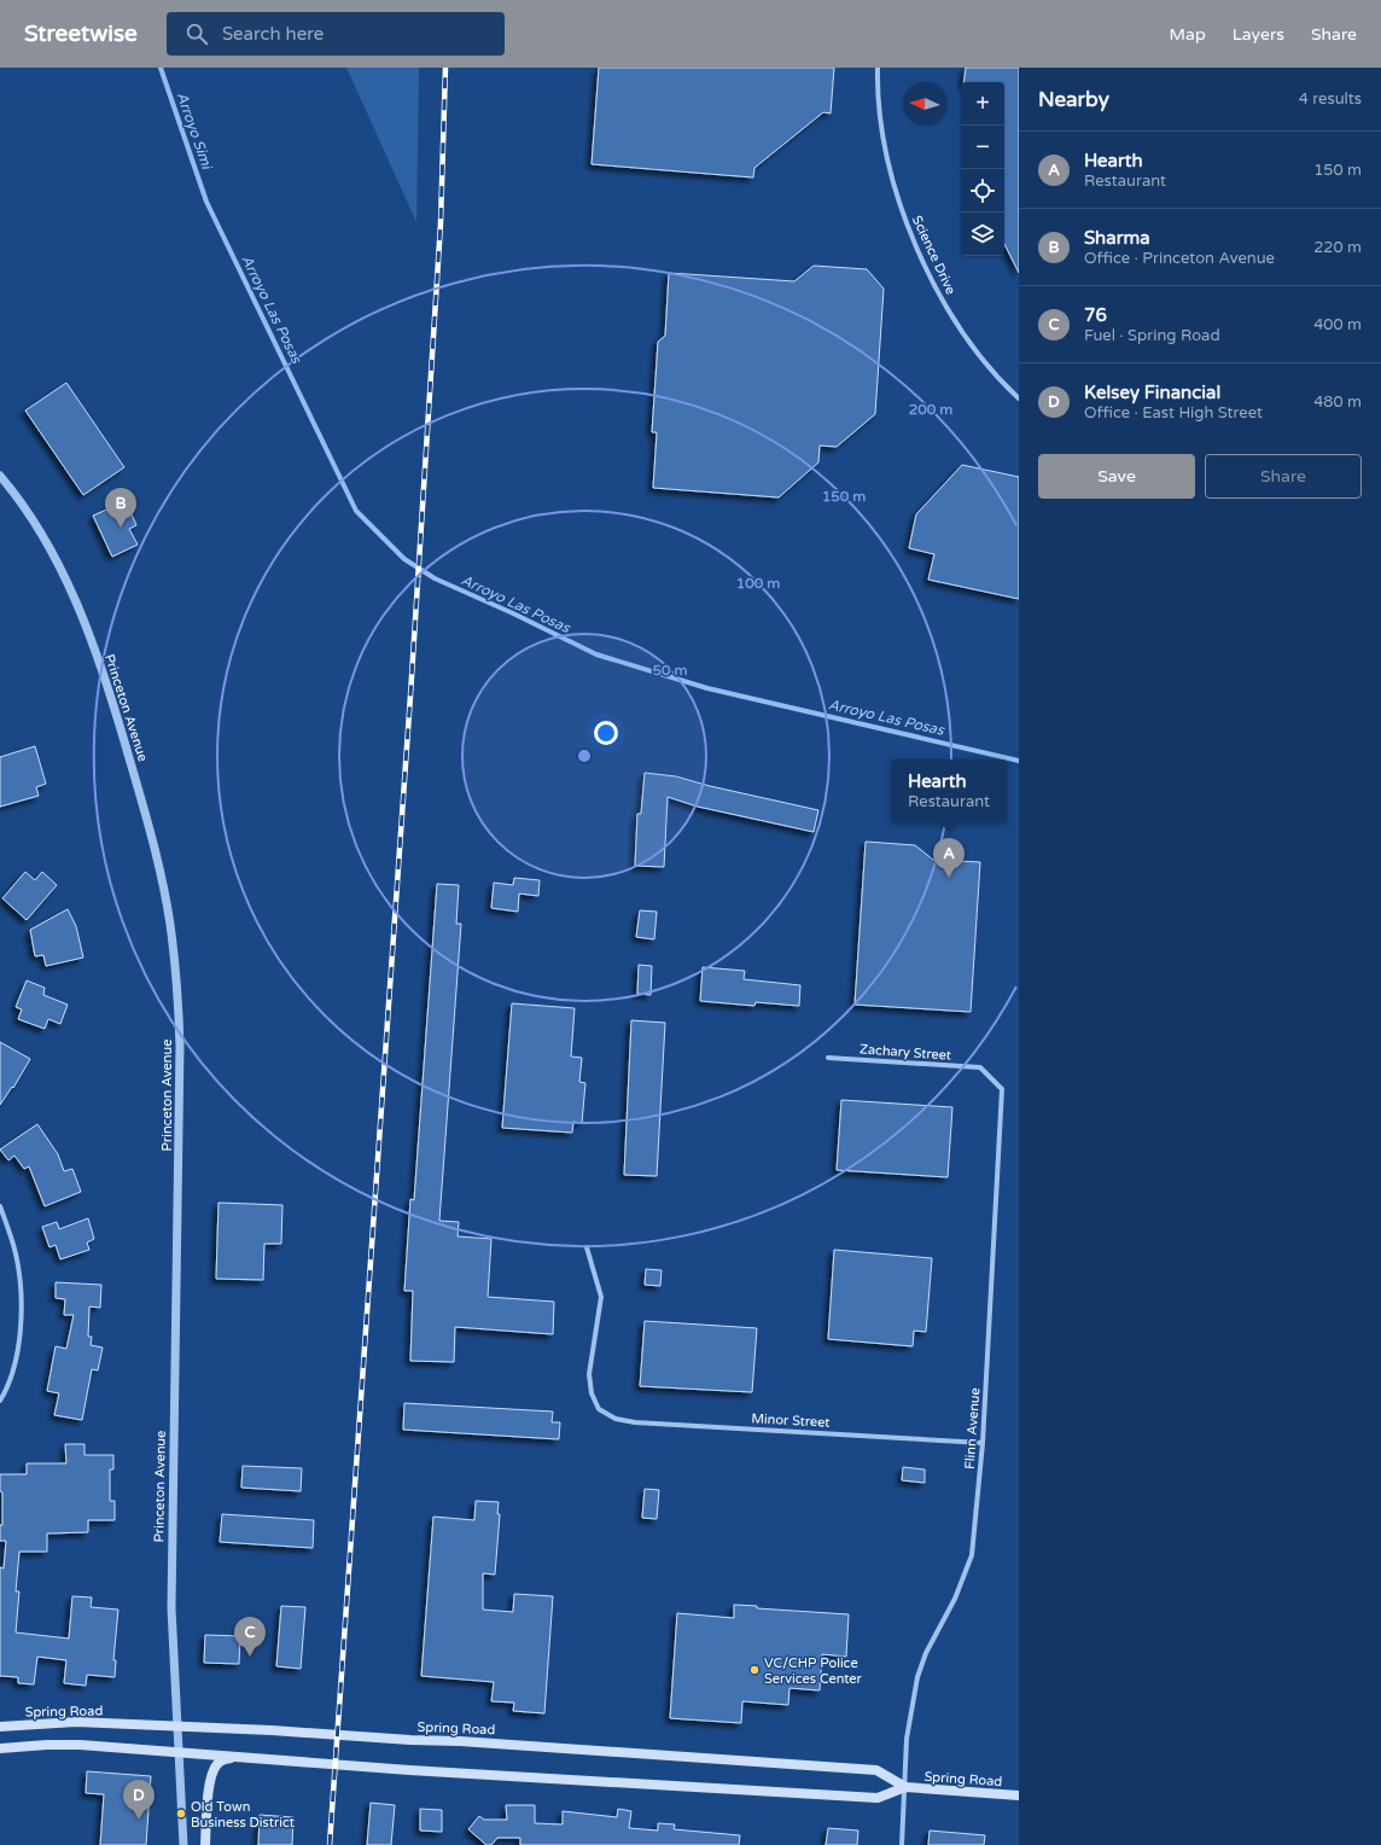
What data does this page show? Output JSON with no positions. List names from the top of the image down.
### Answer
{
  "streets": {
    "main road": ["Spring Road"],
    "street": [
      "Science Drive",
      "Princeton Avenue",
      "Zachary Street",
      "Minor Street",
      "Flinn Avenue"
    ]
  },
  "crossings": [
    ["Princeton Avenue", "Spring Road"],
    ["Zachary Street", "Flinn Avenue"],
    ["Minor Street", "Flinn Avenue"],
    ["Flinn Avenue", "Spring Road"]
  ],
  "water": ["Arroyo Simi", "Arroyo Las Posas"],
  "places": ["VC/CHP Police Services Center", "Old Town Business District"],
  "north": "left",
  "page": {
    "header": "Streetwise",
    "search": "Search here",
    "nav": ["Map", "Layers", "Share"],
    "heading": ["Nearby", "4 results"],
    "map_buttons": ["+", "−"],
    "list": [
      {
        "mark": "A",
        "name": "Hearth",
        "note": "Restaurant",
        "value": "150 m"
      },
      {
        "mark": "B",
        "name": "Sharma",
        "note": "Office · Princeton Avenue",
        "value": "220 m"
      },
      {
        "mark": "C",
        "name": "76",
        "note": "Fuel · Spring Road",
        "value": "400 m"
      },
      {
        "mark": "D",
        "name": "Kelsey Financial",
        "note": "Office · East High Street",
        "value": "480 m"
      }
    ],
    "buttons": ["Save", "Share"],
    "pins": [
      "B",
      "A",
      "C",
      "D"
    ],
    "popup": ["Hearth", "Restaurant"]
  },
  "rings": [
    "200 m",
    "150 m",
    "100 m",
    "50 m"
  ]
}
